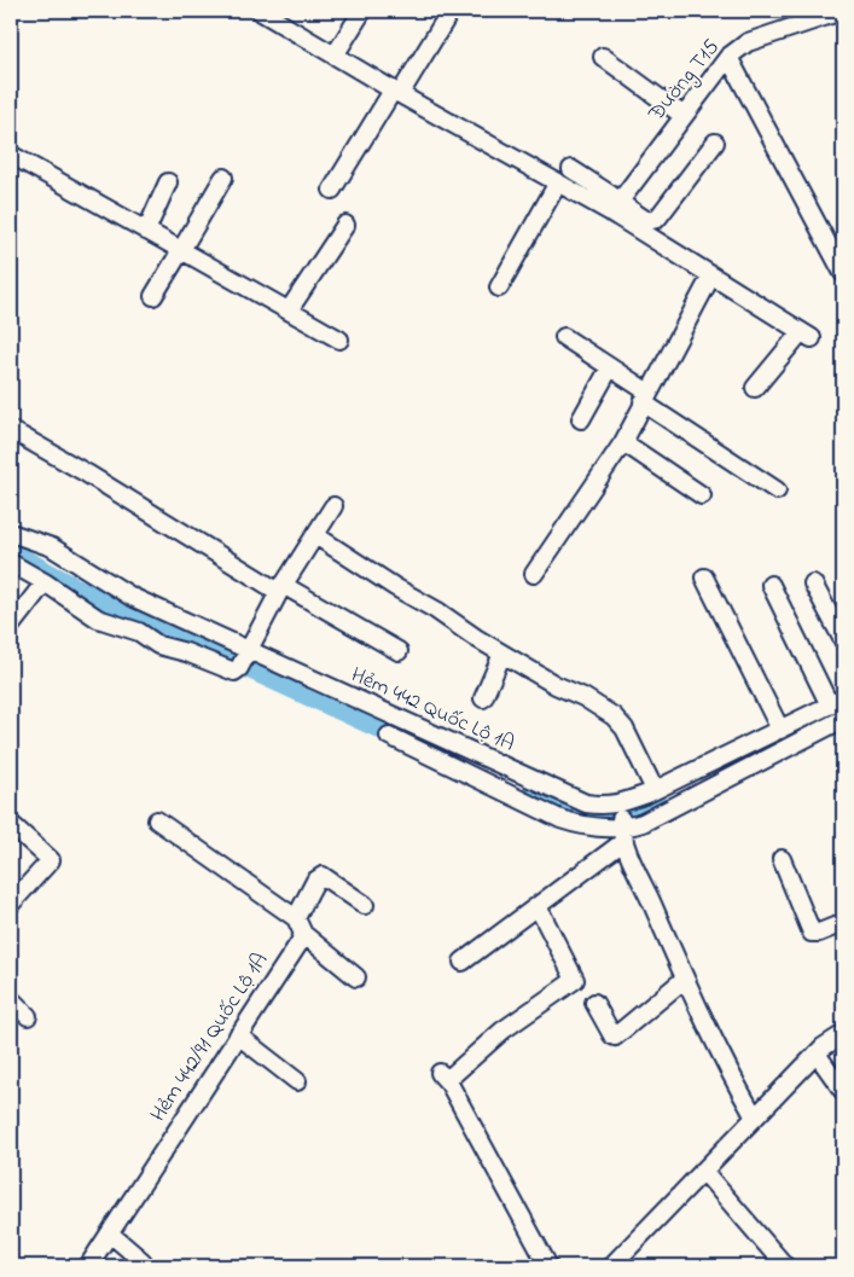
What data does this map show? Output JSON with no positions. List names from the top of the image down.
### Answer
{
  "streets": {
    "street": ["Đường T15", "Hẻm 442 Quốc Lộ 1A", "Hẻm 442/91 Quốc Lộ 1A"]
  }
}
